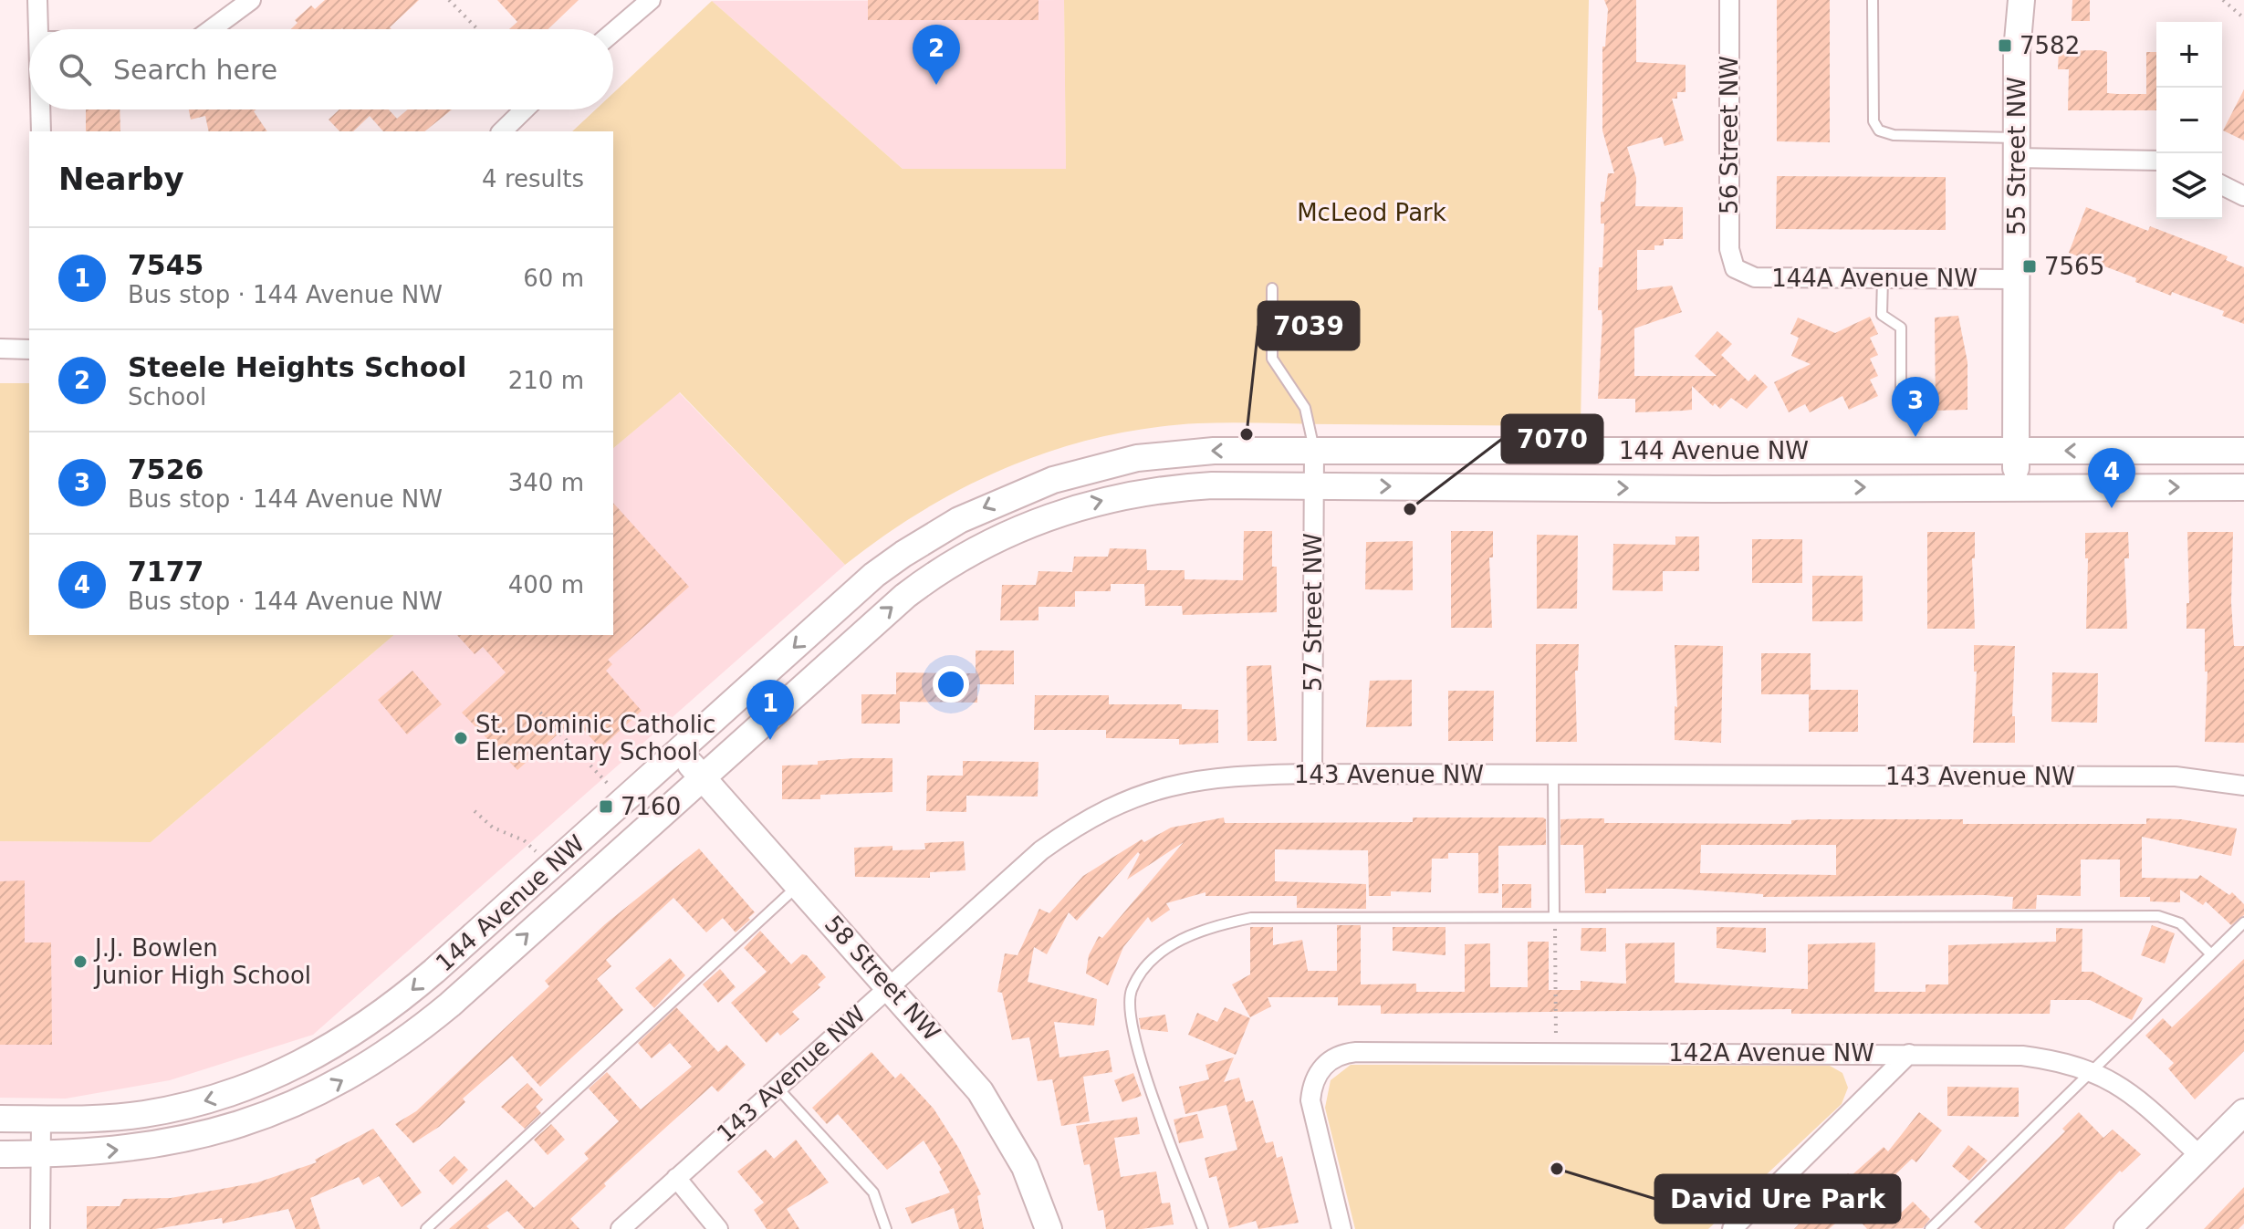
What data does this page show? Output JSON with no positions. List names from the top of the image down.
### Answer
{
  "streets": {
    "street": [
      "56 Street NW",
      "55 Street NW",
      "144A Avenue NW",
      "144 Avenue NW",
      "57 Street NW",
      "143 Avenue NW",
      "58 Street NW",
      "142A Avenue NW"
    ]
  },
  "crossings": [
    ["56 Street NW", "144A Avenue NW"],
    ["55 Street NW", "144A Avenue NW"],
    ["55 Street NW", "144 Avenue NW"],
    ["144 Avenue NW", "57 Street NW"],
    ["144 Avenue NW", "58 Street NW"],
    ["57 Street NW", "143 Avenue NW"],
    ["143 Avenue NW", "58 Street NW"]
  ],
  "parks": ["McLeod Park"],
  "places": {
    "transit": ["7582", "7565", "7160"],
    "other": [
      "7039",
      "7070",
      "St. Dominic Catholic Elementary School",
      "J.J. Bowlen Junior High School",
      "David Ure Park"
    ]
  },
  "page": {
    "map_buttons": ["+", "−"],
    "pins": [
      "2",
      "3",
      "4",
      "1"
    ],
    "search": "Search here",
    "heading": ["Nearby", "4 results"],
    "list": [
      {
        "mark": "1",
        "name": "7545",
        "note": "Bus stop · 144 Avenue NW",
        "value": "60 m"
      },
      {
        "mark": "2",
        "name": "Steele Heights School",
        "note": "School",
        "value": "210 m"
      },
      {
        "mark": "3",
        "name": "7526",
        "note": "Bus stop · 144 Avenue NW",
        "value": "340 m"
      },
      {
        "mark": "4",
        "name": "7177",
        "note": "Bus stop · 144 Avenue NW",
        "value": "400 m"
      }
    ]
  }
}
